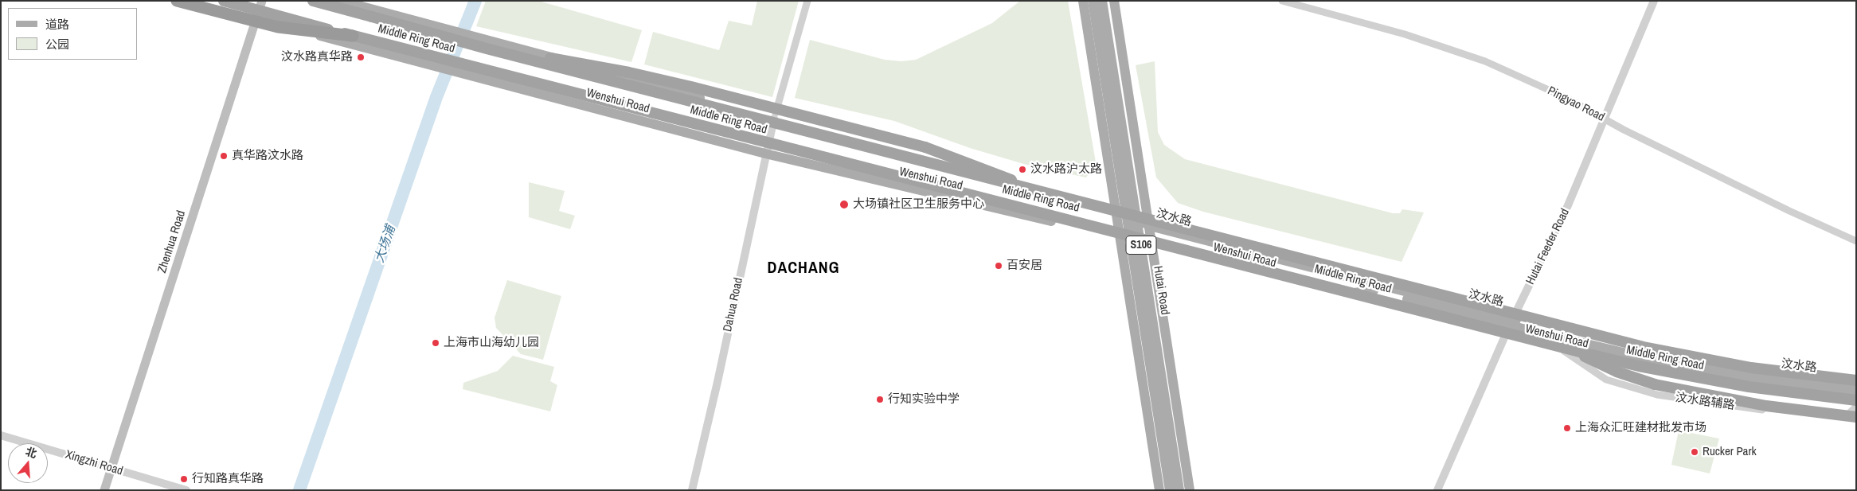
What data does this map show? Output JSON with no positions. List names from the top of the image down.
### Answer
{
  "streets": {
    "highway": ["Middle Ring Road"],
    "main road": [
      "Wenshui Road",
      "汶水路",
      "Zhenhua Road",
      "S106",
      "Hutai Road"
    ],
    "street": [
      "Pingyao Road",
      "Hutai Feeder Road",
      "Dahua Road",
      "汶水路辅路",
      "Xingzhi Road"
    ]
  },
  "crossings": [
    ["Wenshui Road", "汶水路"],
    ["Wenshui Road", "Zhenhua Road"],
    ["Wenshui Road", "S106"],
    ["Wenshui Road", "Hutai Feeder Road"],
    ["Wenshui Road", "Hutai Road"],
    ["Wenshui Road", "Dahua Road"],
    ["Wenshui Road", "汶水路辅路"],
    ["Pingyao Road", "Hutai Feeder Road"],
    ["汶水路", "S106"],
    ["汶水路", "Hutai Feeder Road"],
    ["汶水路", "Hutai Road"],
    ["Zhenhua Road", "Xingzhi Road"]
  ],
  "districts": ["DACHANG"],
  "water": ["大场浦"],
  "places": [
    "汶水路真华路",
    "真华路汶水路",
    "汶水路沪太路",
    "大场镇社区卫生服务中心",
    "百安居",
    "上海市山海幼儿园",
    "行知实验中学",
    "上海众汇旺建材批发市场",
    "Rucker Park",
    "行知路真华路"
  ],
  "legend": ["道路", "公园"],
  "north": "top"
}
